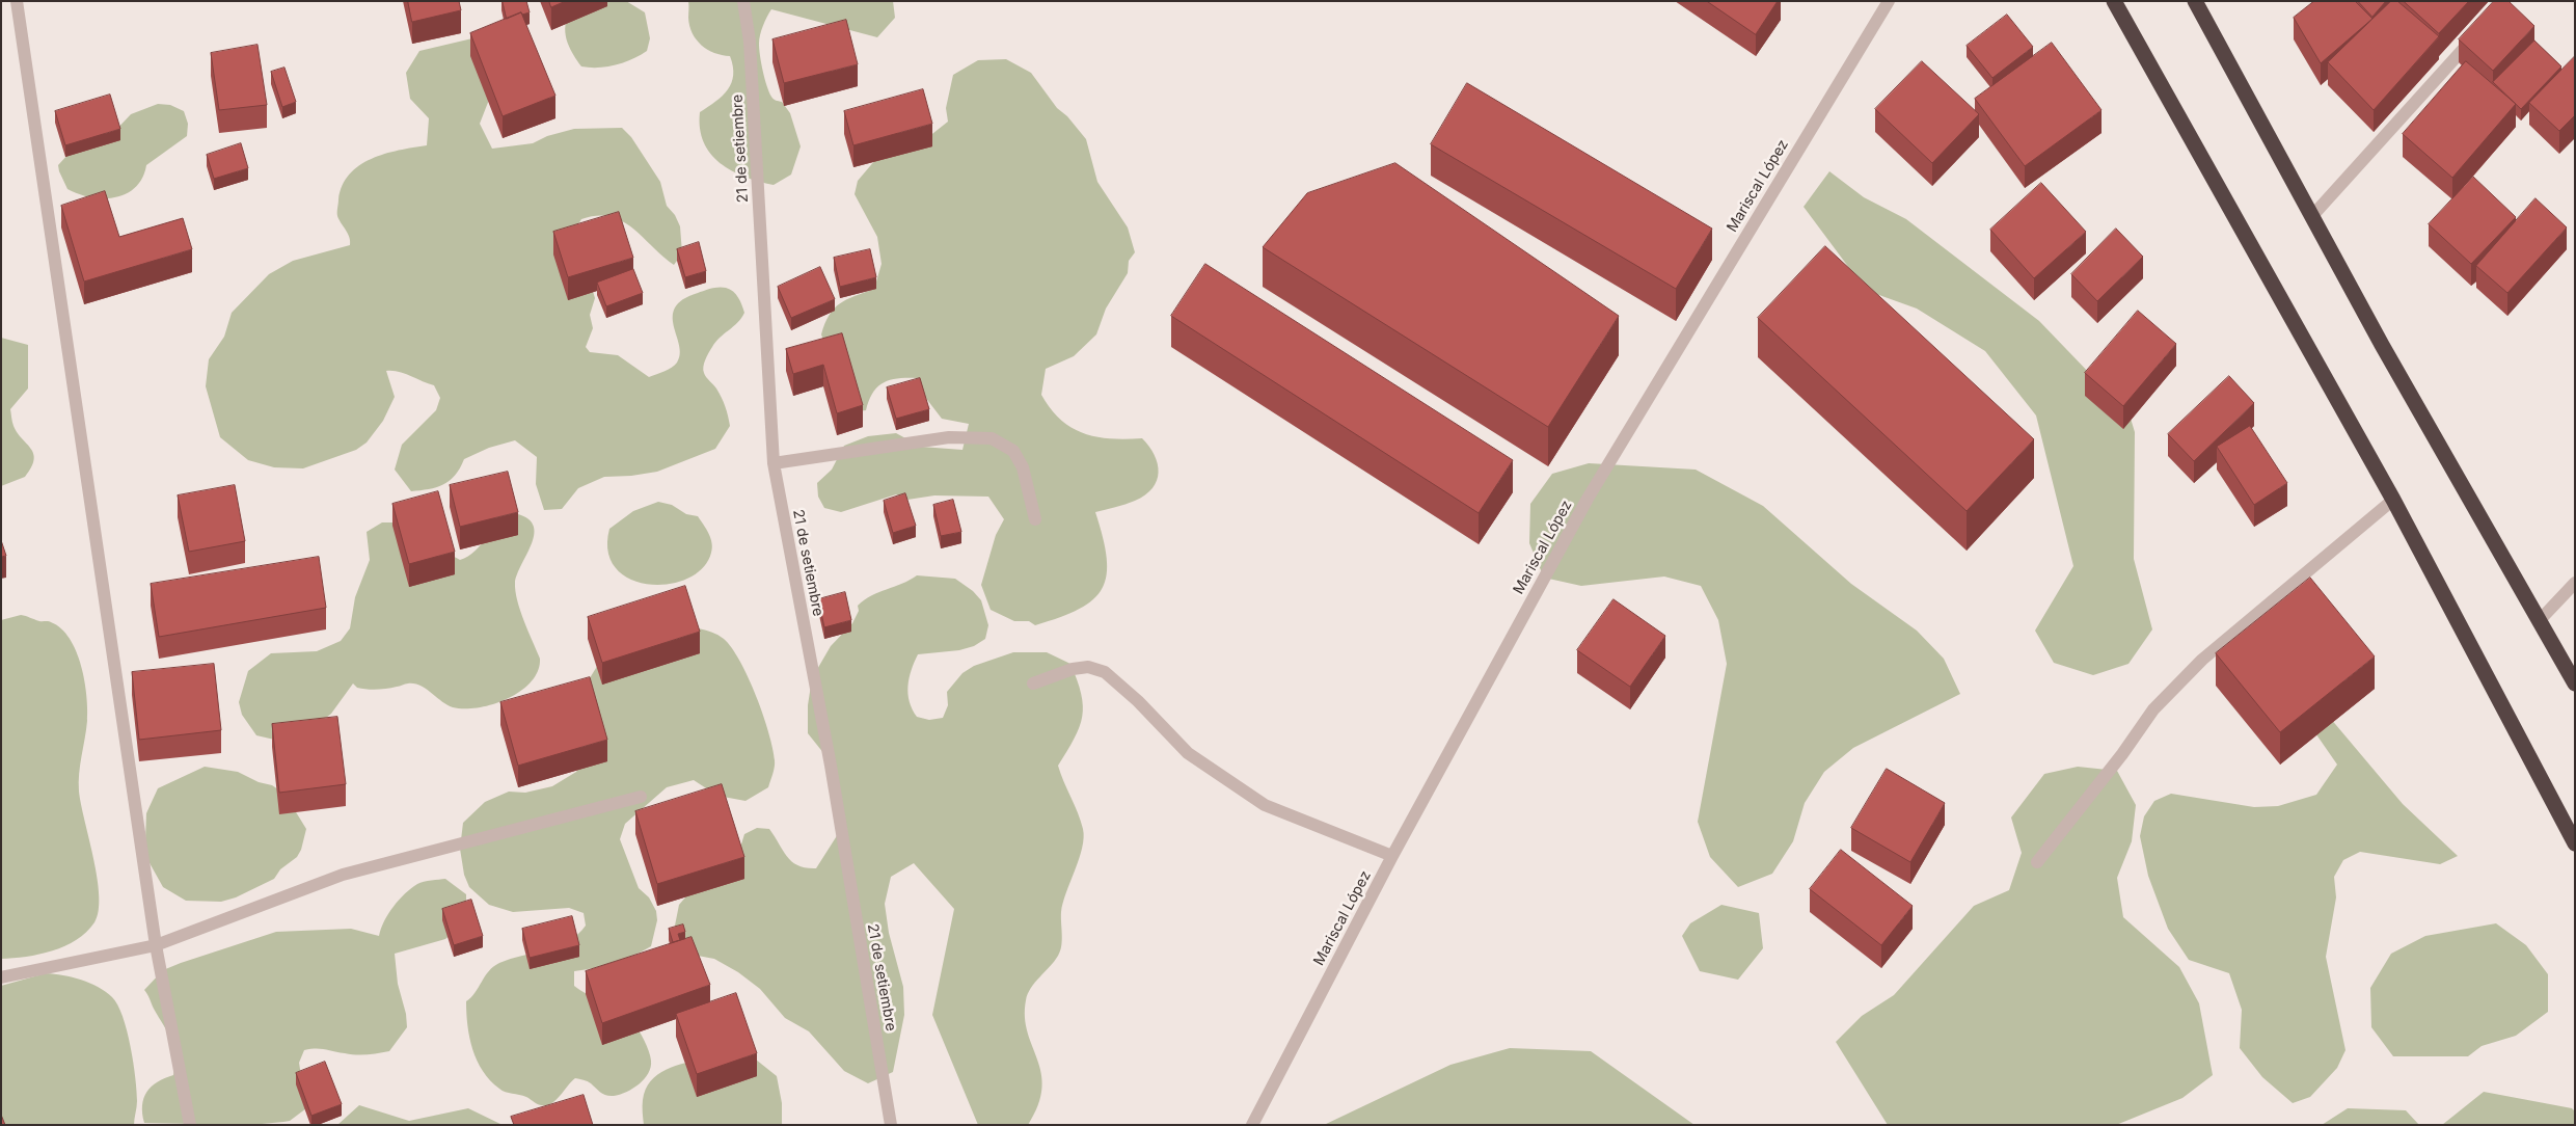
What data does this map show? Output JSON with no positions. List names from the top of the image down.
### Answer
{
  "streets": {
    "street": ["21 de setiembre", "Mariscal López"]
  }
}
